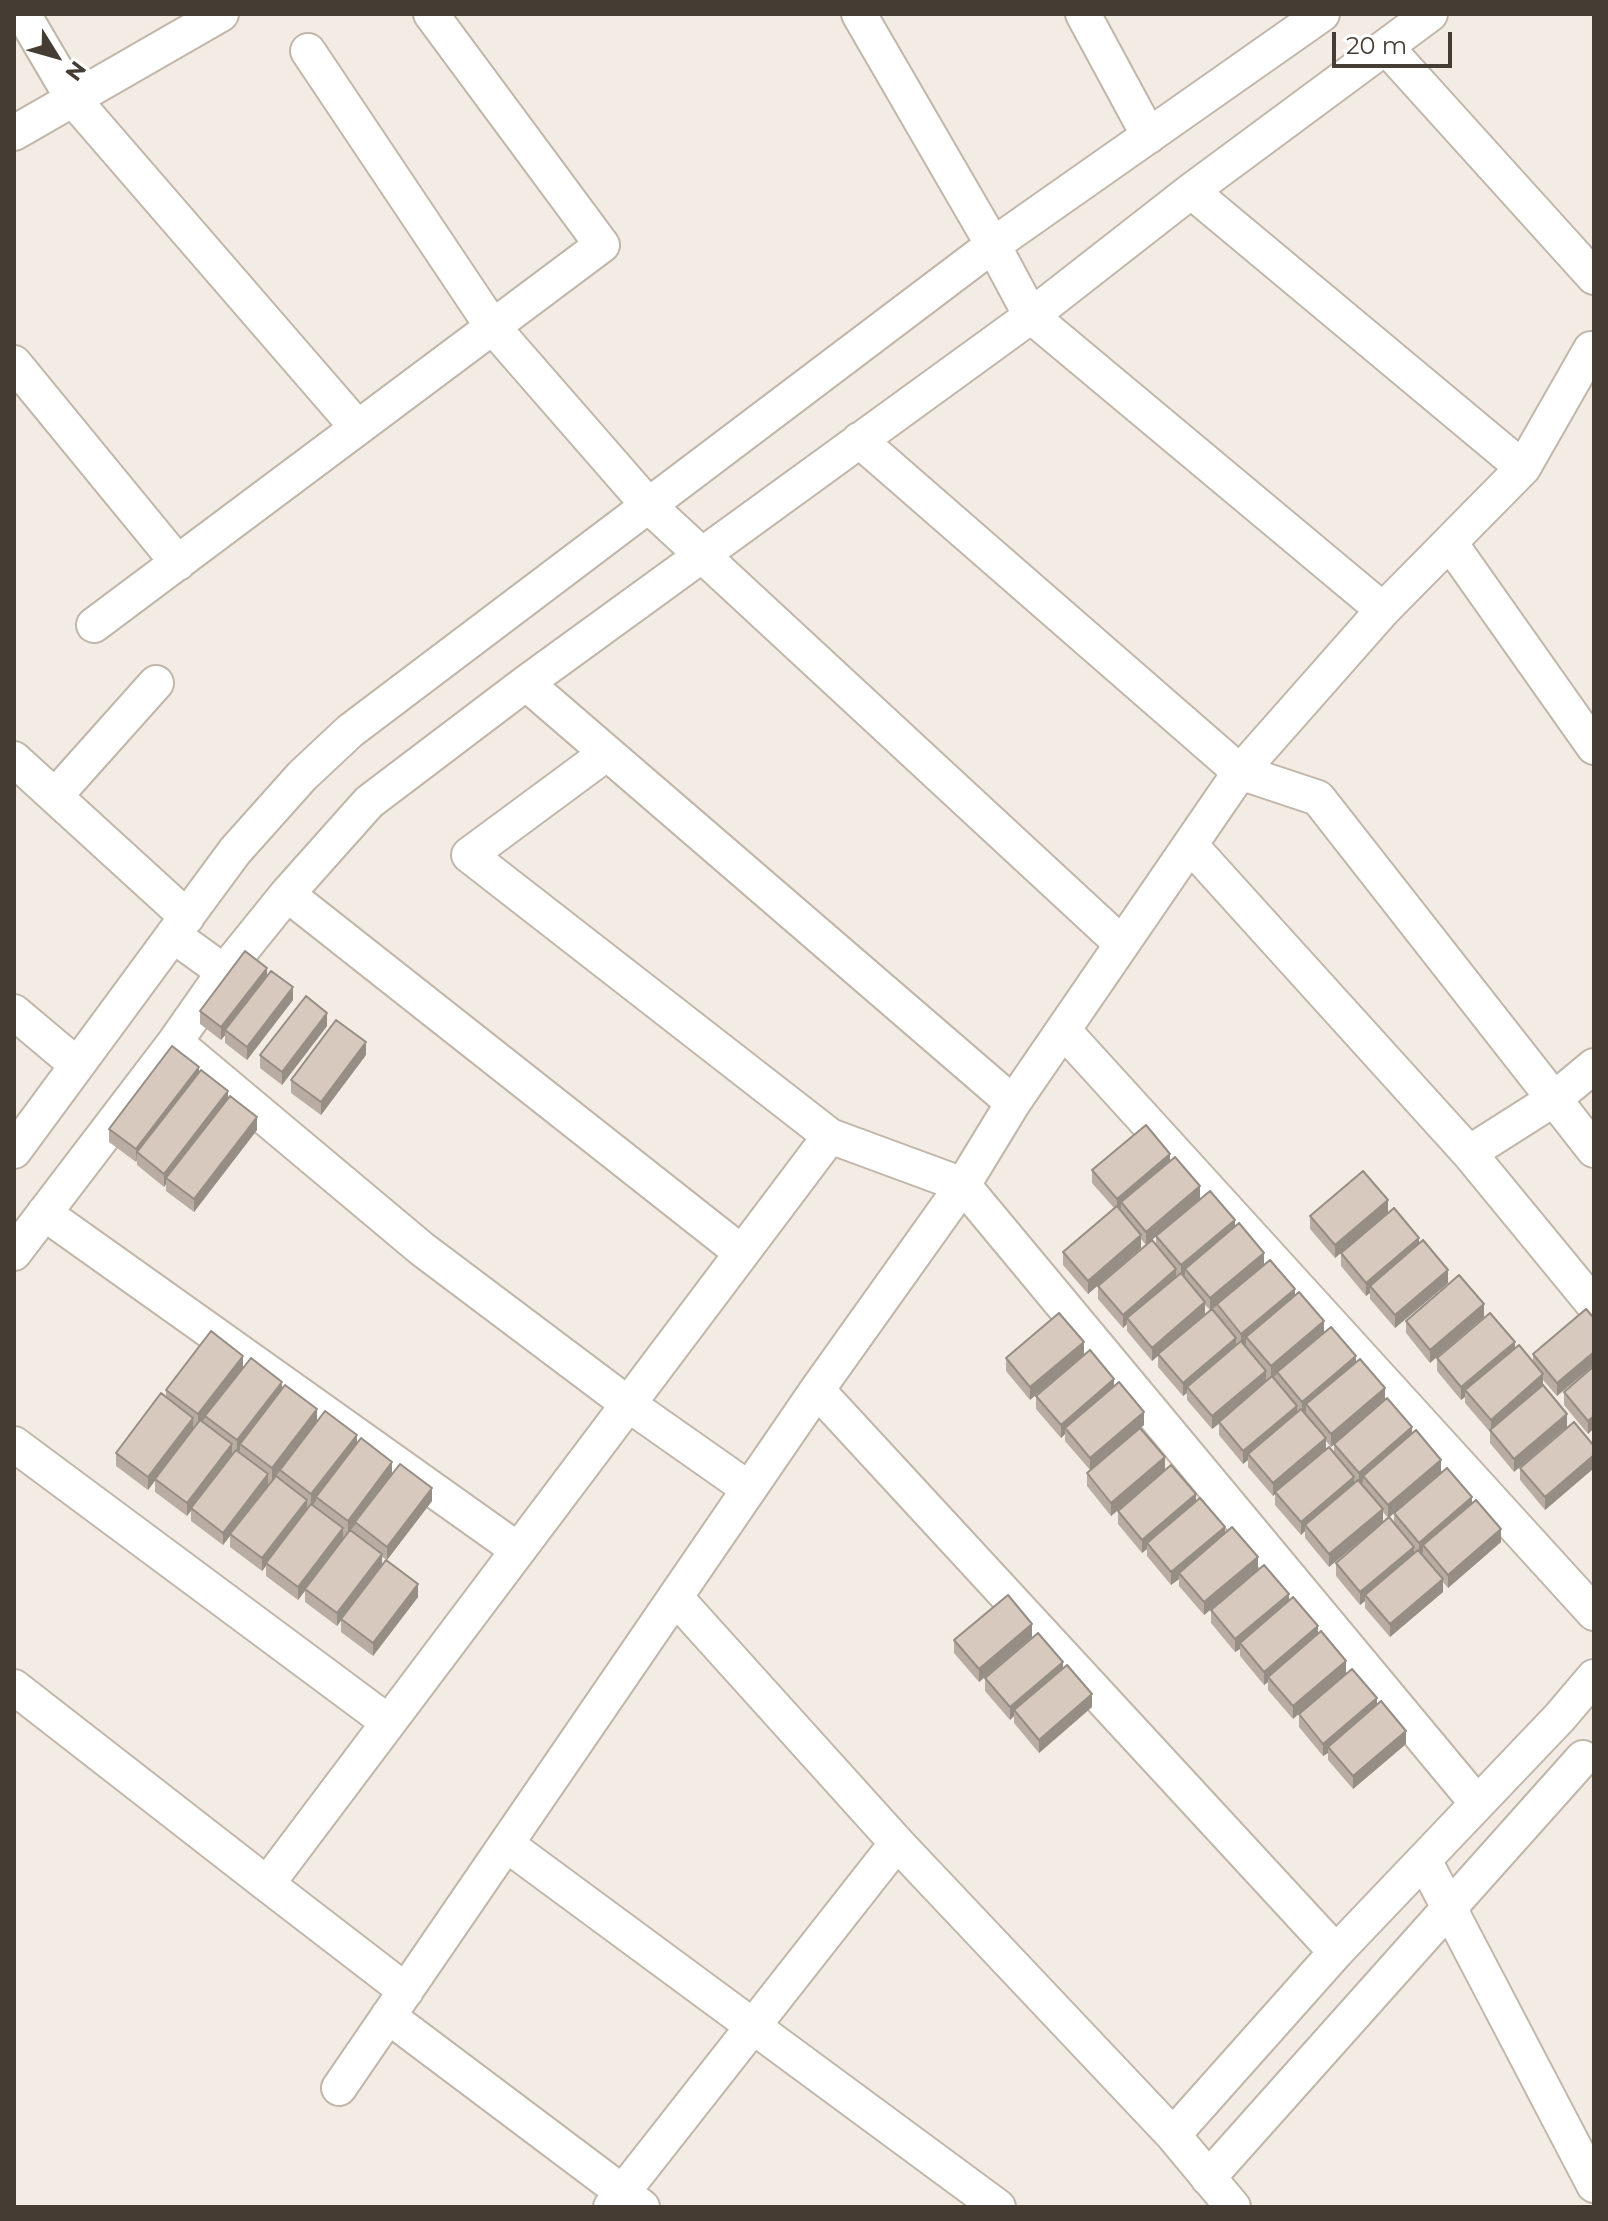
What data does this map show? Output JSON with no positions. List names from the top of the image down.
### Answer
{
  "scale_bar": "20 m",
  "north": "bottom right"
}
